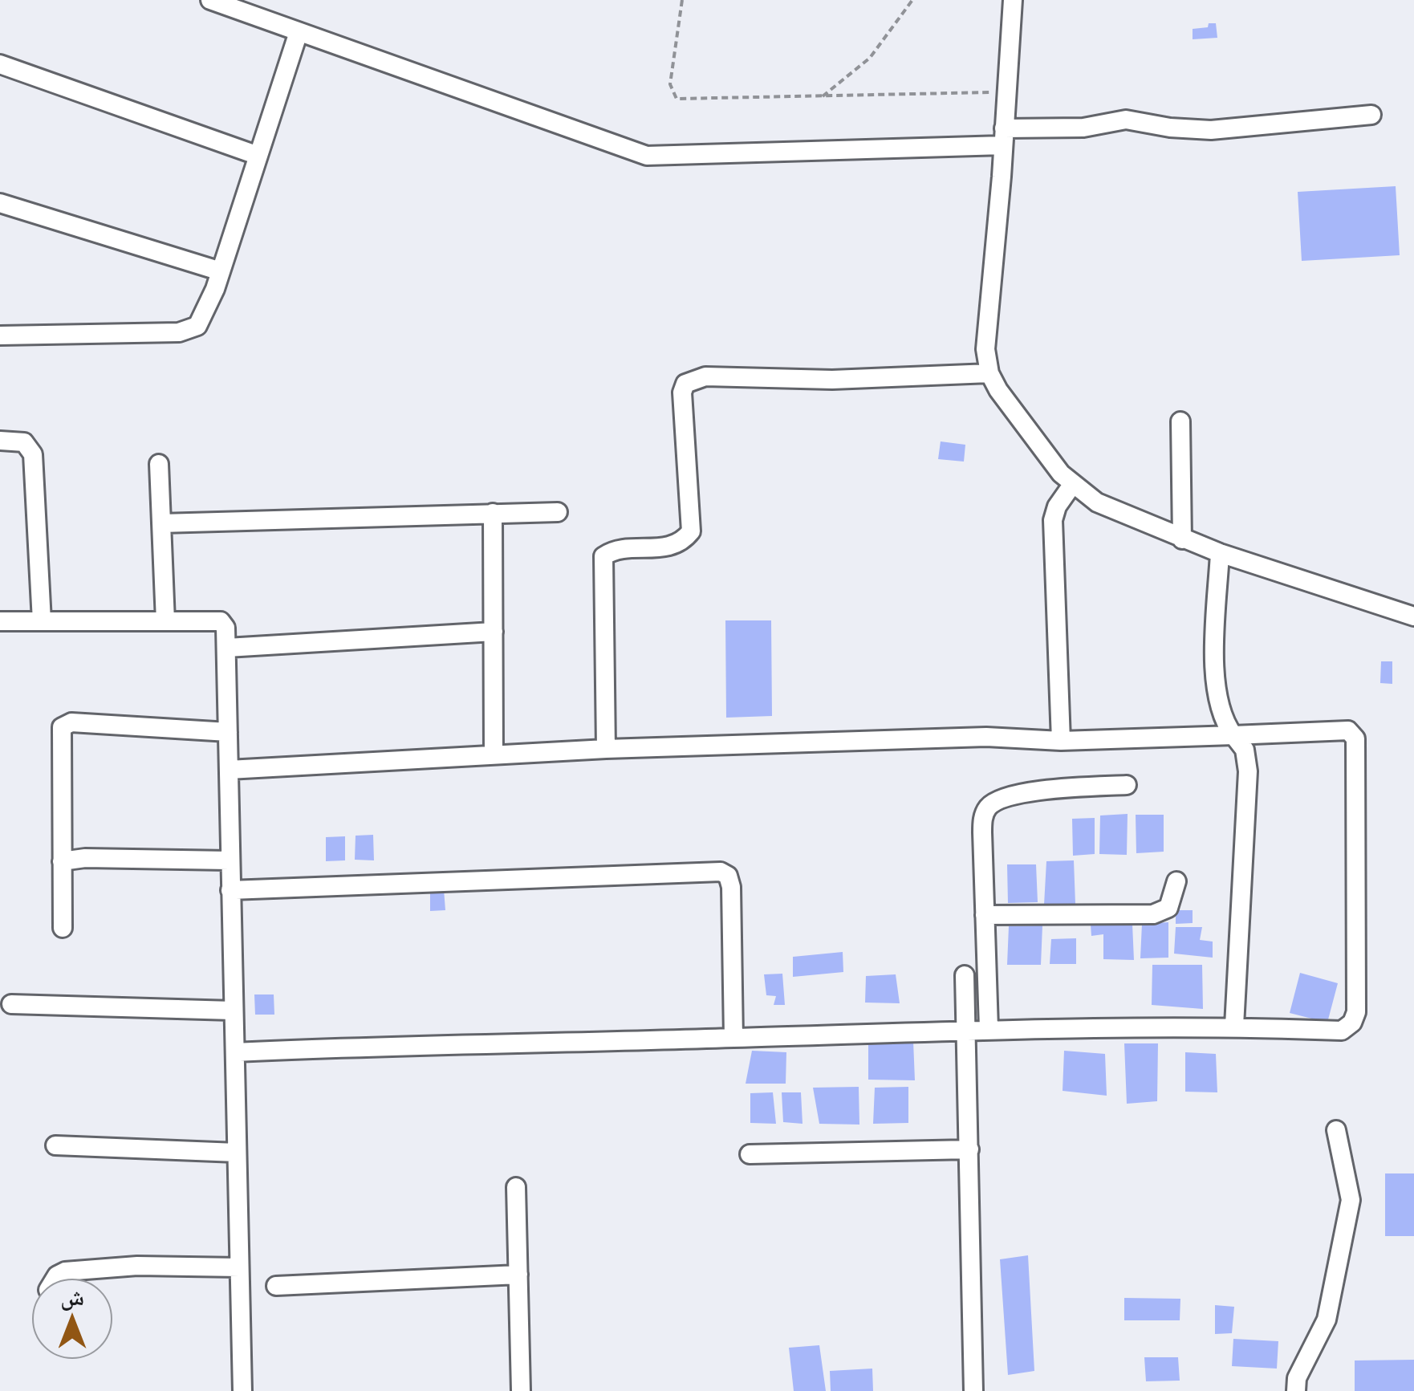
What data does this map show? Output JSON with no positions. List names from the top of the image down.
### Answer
{
  "north": "top"
}
